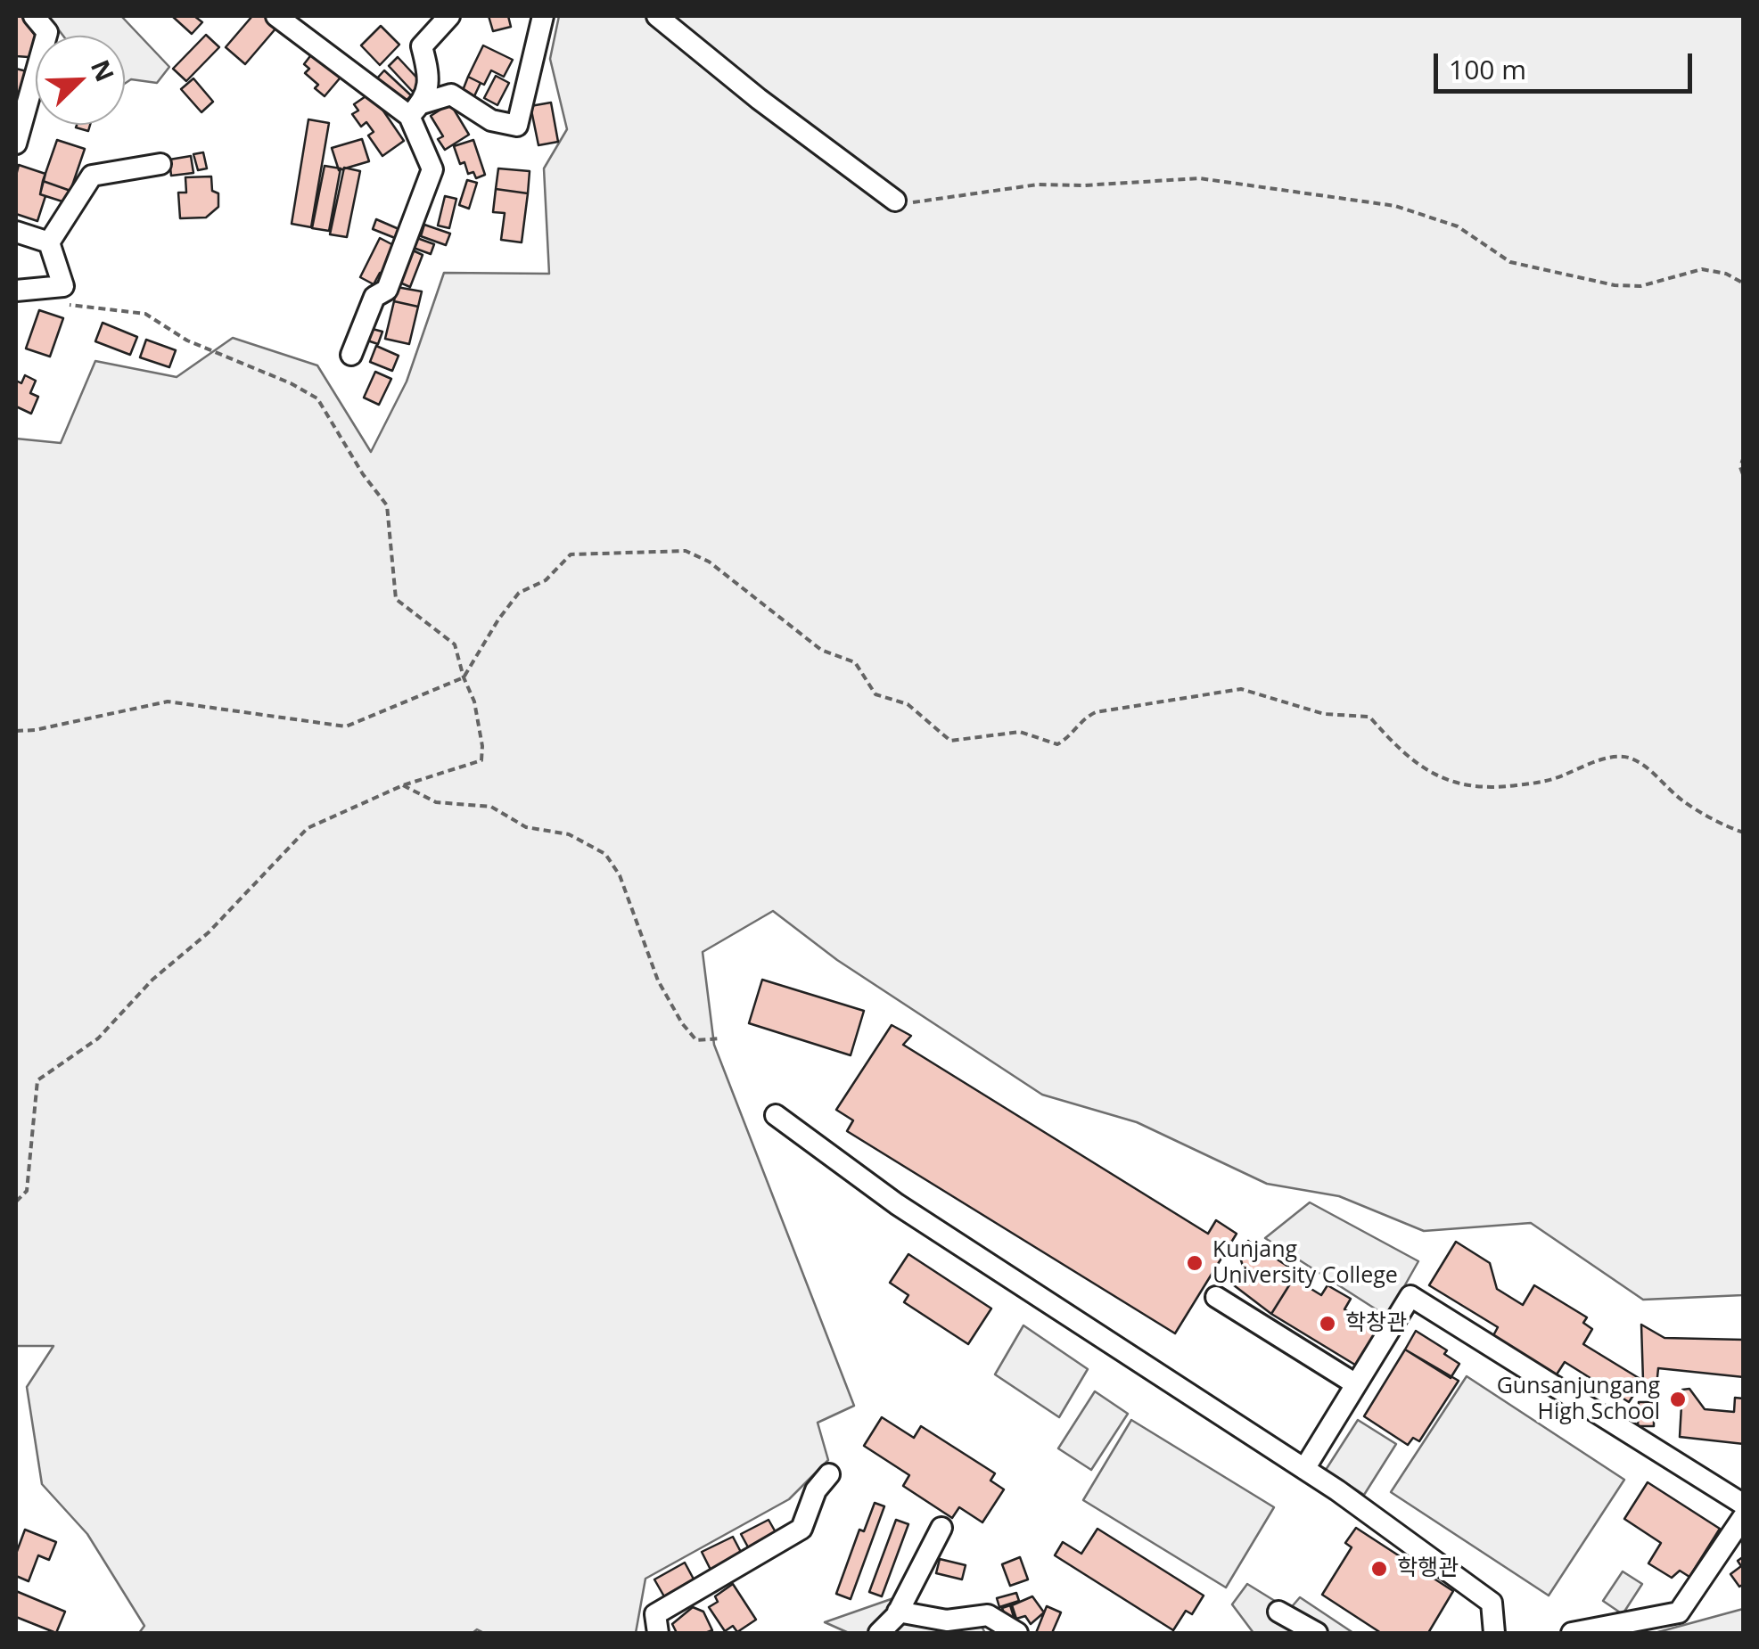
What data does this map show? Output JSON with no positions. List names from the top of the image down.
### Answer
{
  "places": [
    "Kunjang University College",
    "학창관",
    "Gunsanjungang High School",
    "학행관"
  ],
  "scale_bar": "100 m",
  "north": "top right"
}
